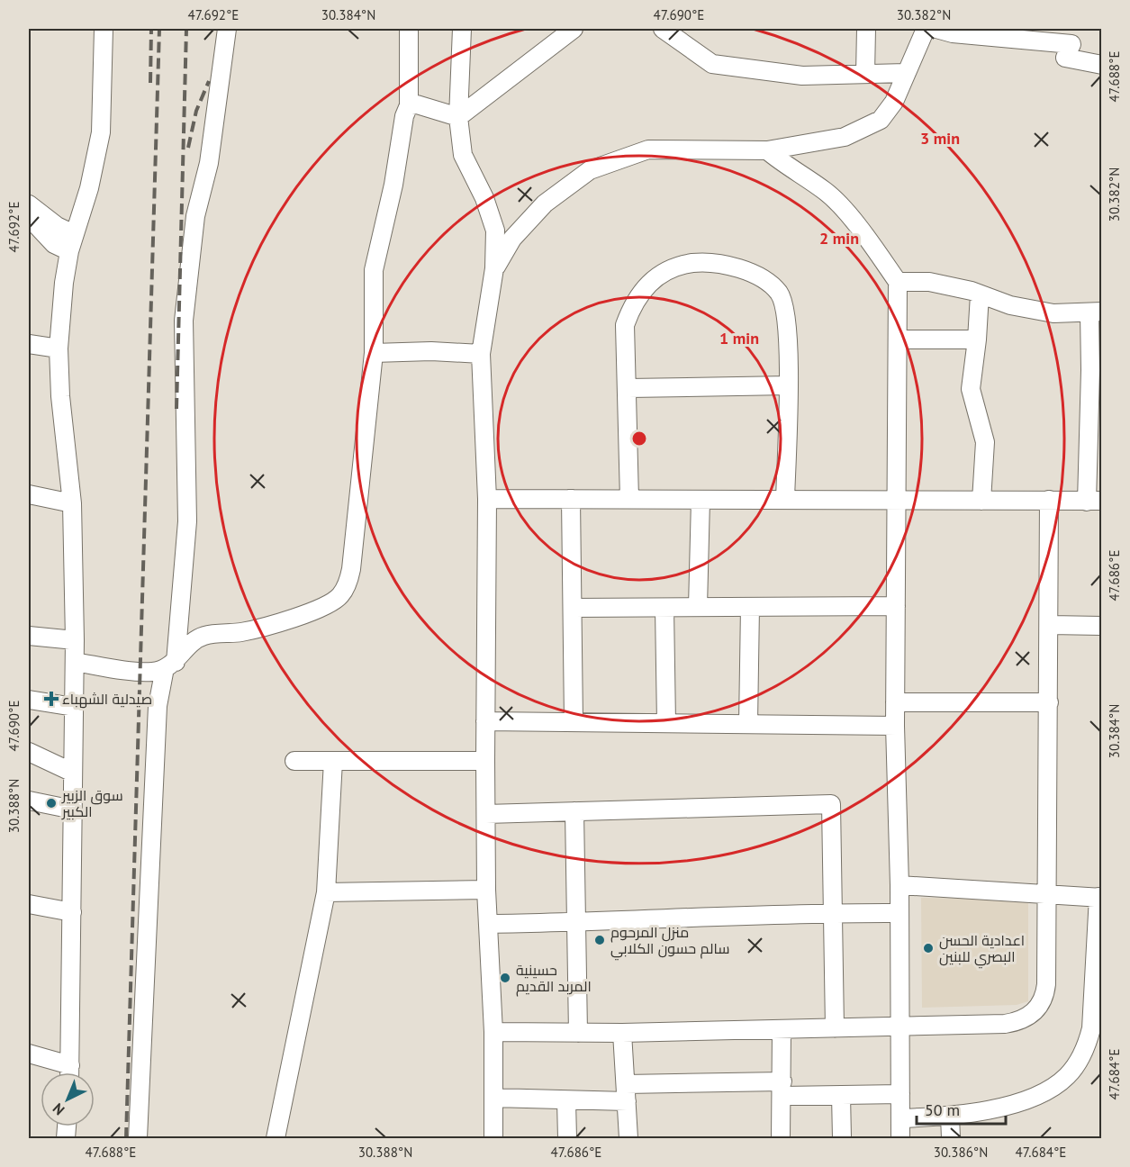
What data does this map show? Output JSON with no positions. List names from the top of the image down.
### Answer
{
  "places": {
    "health": ["صيدلية الشهباء"],
    "other": [
      "سوق الزبير الكبير",
      "منزل المرحوم سالم حسون الكلابي",
      "اعدادية الحسن البصري للبنين",
      "حسينية المربد القديم"
    ]
  },
  "scale_bar": "50 m",
  "north": "bottom left",
  "coordinates": [
    "47.692°E",
    "30.384°N",
    "47.690°E",
    "30.382°N",
    "47.688°E",
    "47.686°E",
    "30.388°N",
    "47.684°E",
    "30.386°N"
  ],
  "rings": ["3 min", "2 min", "1 min"]
}
